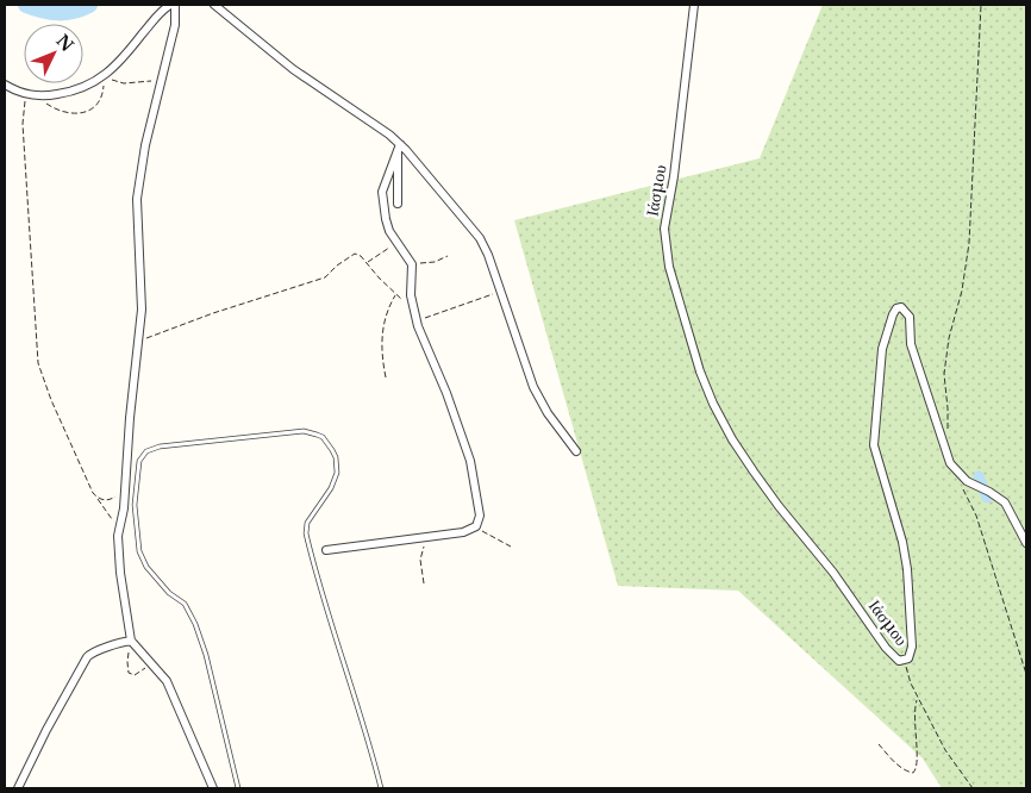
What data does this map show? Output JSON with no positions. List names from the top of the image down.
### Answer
{
  "streets": {
    "street": ["Ιάσμου"]
  },
  "north": "top right"
}
